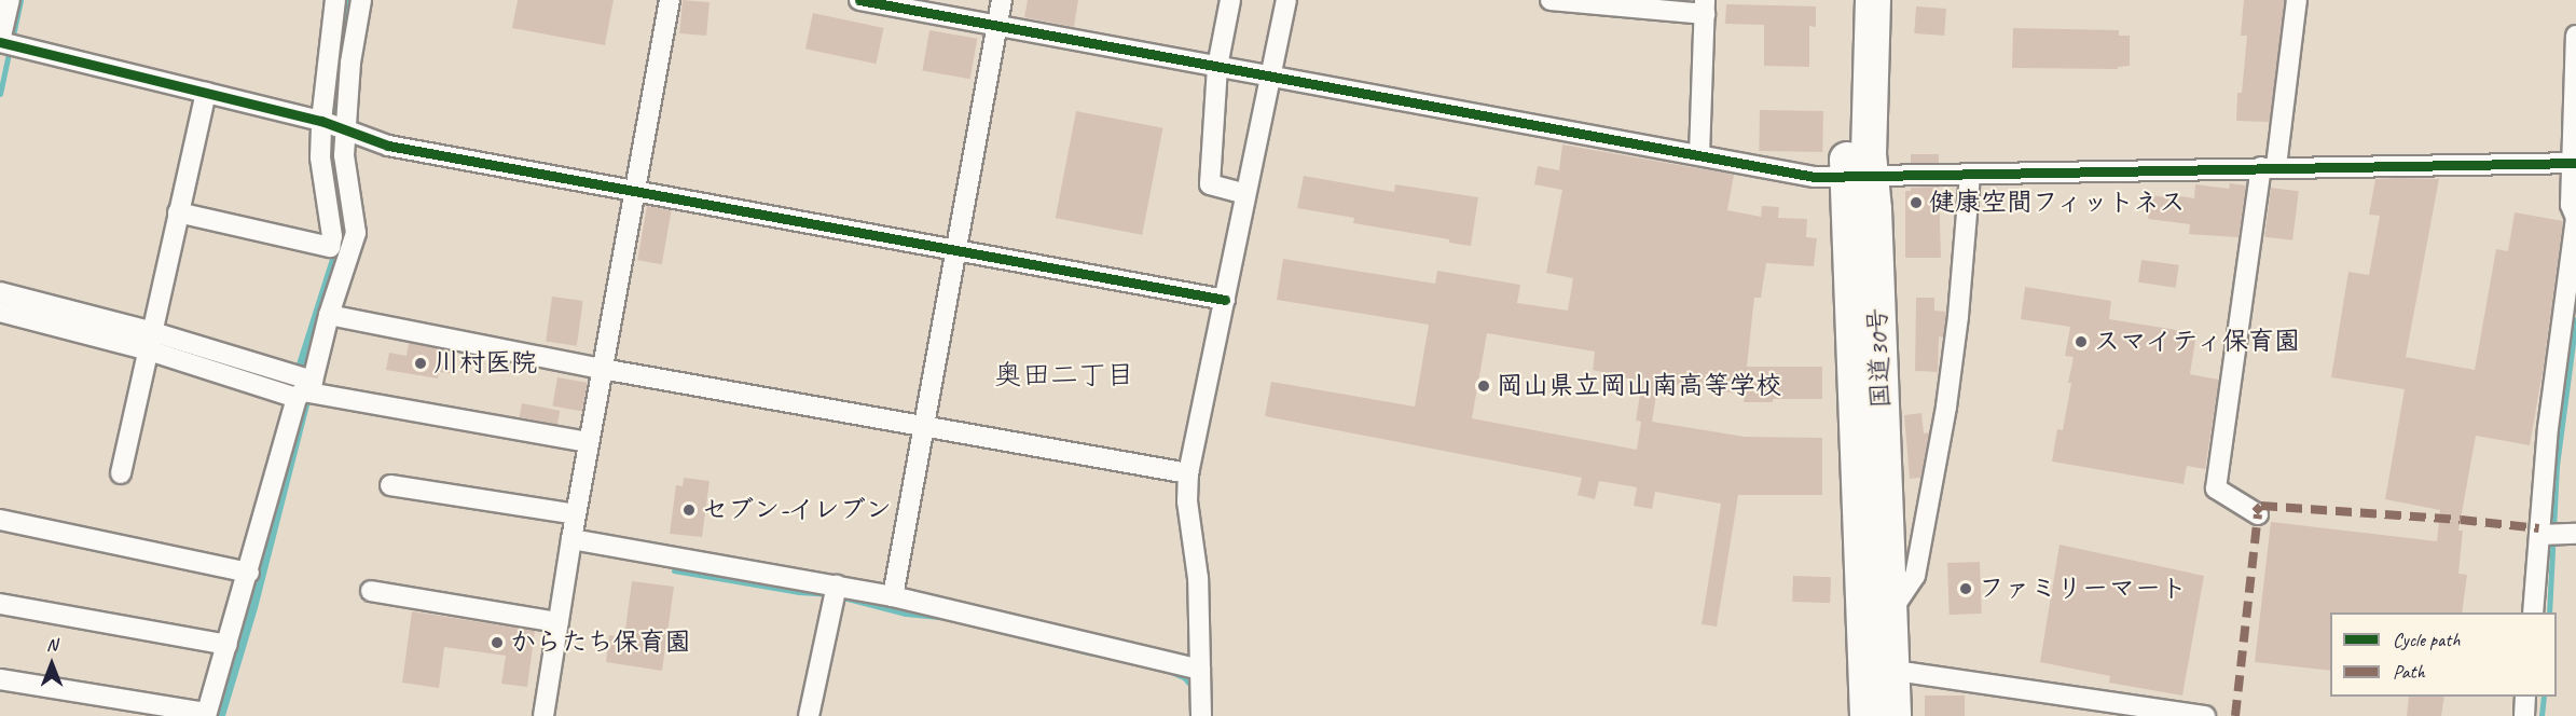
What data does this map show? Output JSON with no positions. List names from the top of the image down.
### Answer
{
  "streets": {
    "highway": ["国道30号"]
  },
  "districts": ["奥田二丁目"],
  "places": [
    "健康空間フィットネス",
    "スマイティ保育園",
    "川村医院",
    "岡山県立岡山南高等学校",
    "セブン-イレブン",
    "ファミリーマート",
    "からたち保育園"
  ],
  "legend": ["Cycle path", "Path"],
  "north": "top"
}
